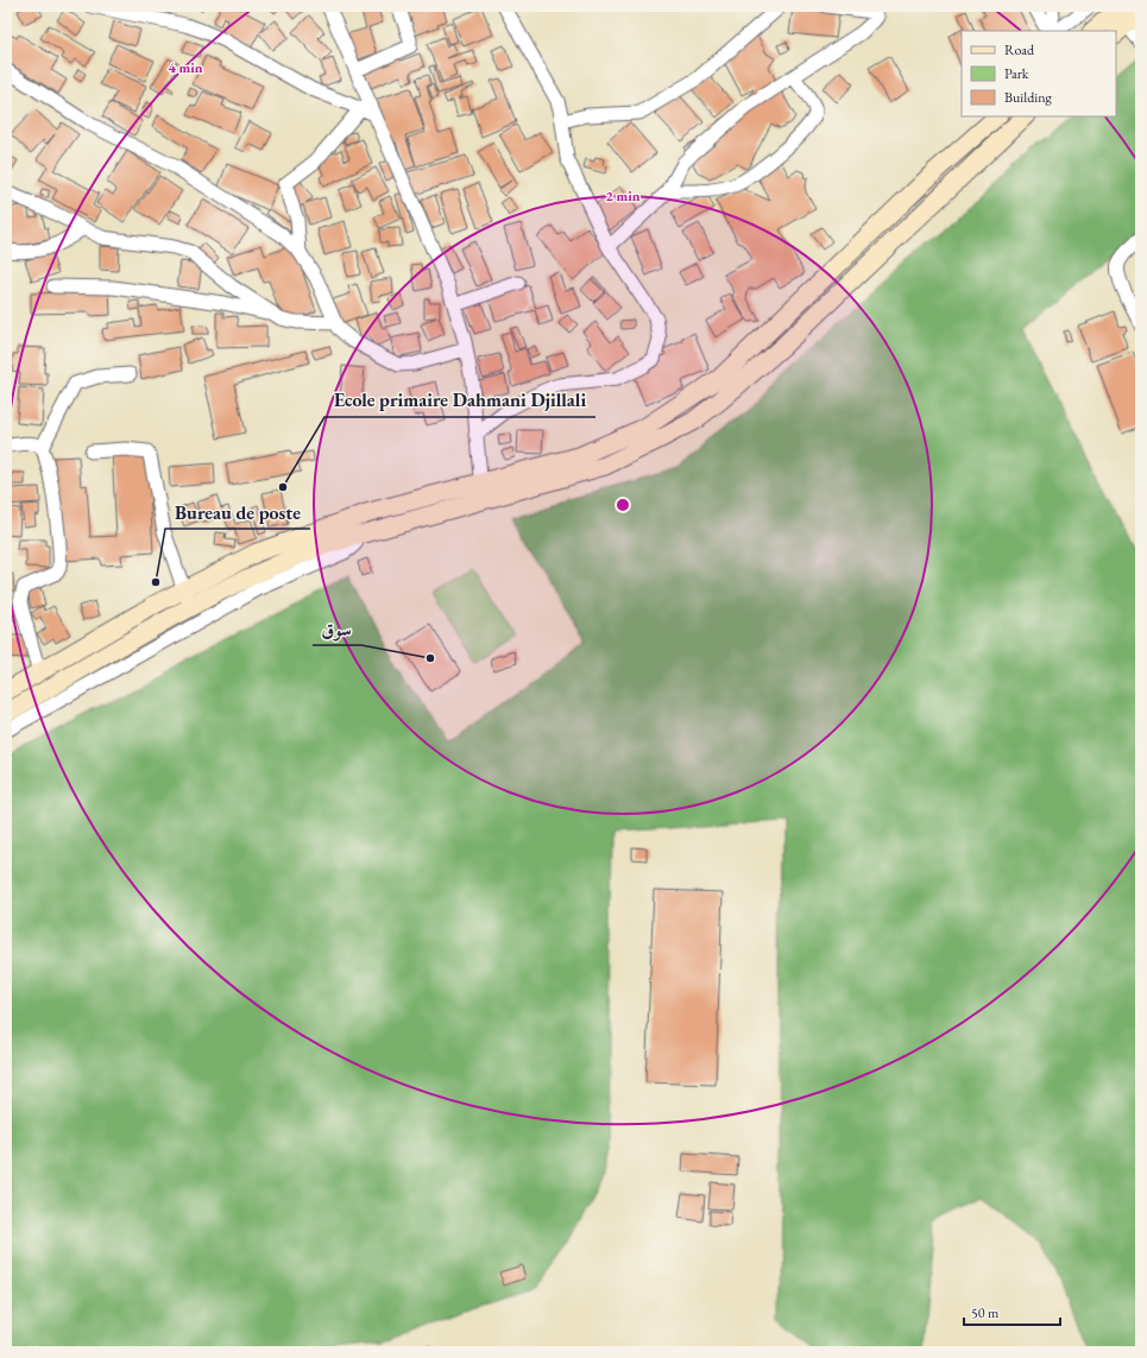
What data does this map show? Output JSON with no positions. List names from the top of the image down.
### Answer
{
  "places": ["Ecole primaire Dahmani Djillali", "Bureau de poste", "سوق"],
  "legend": ["Road", "Park", "Building"],
  "scale_bar": "50 m",
  "rings": ["4 min", "2 min"]
}
